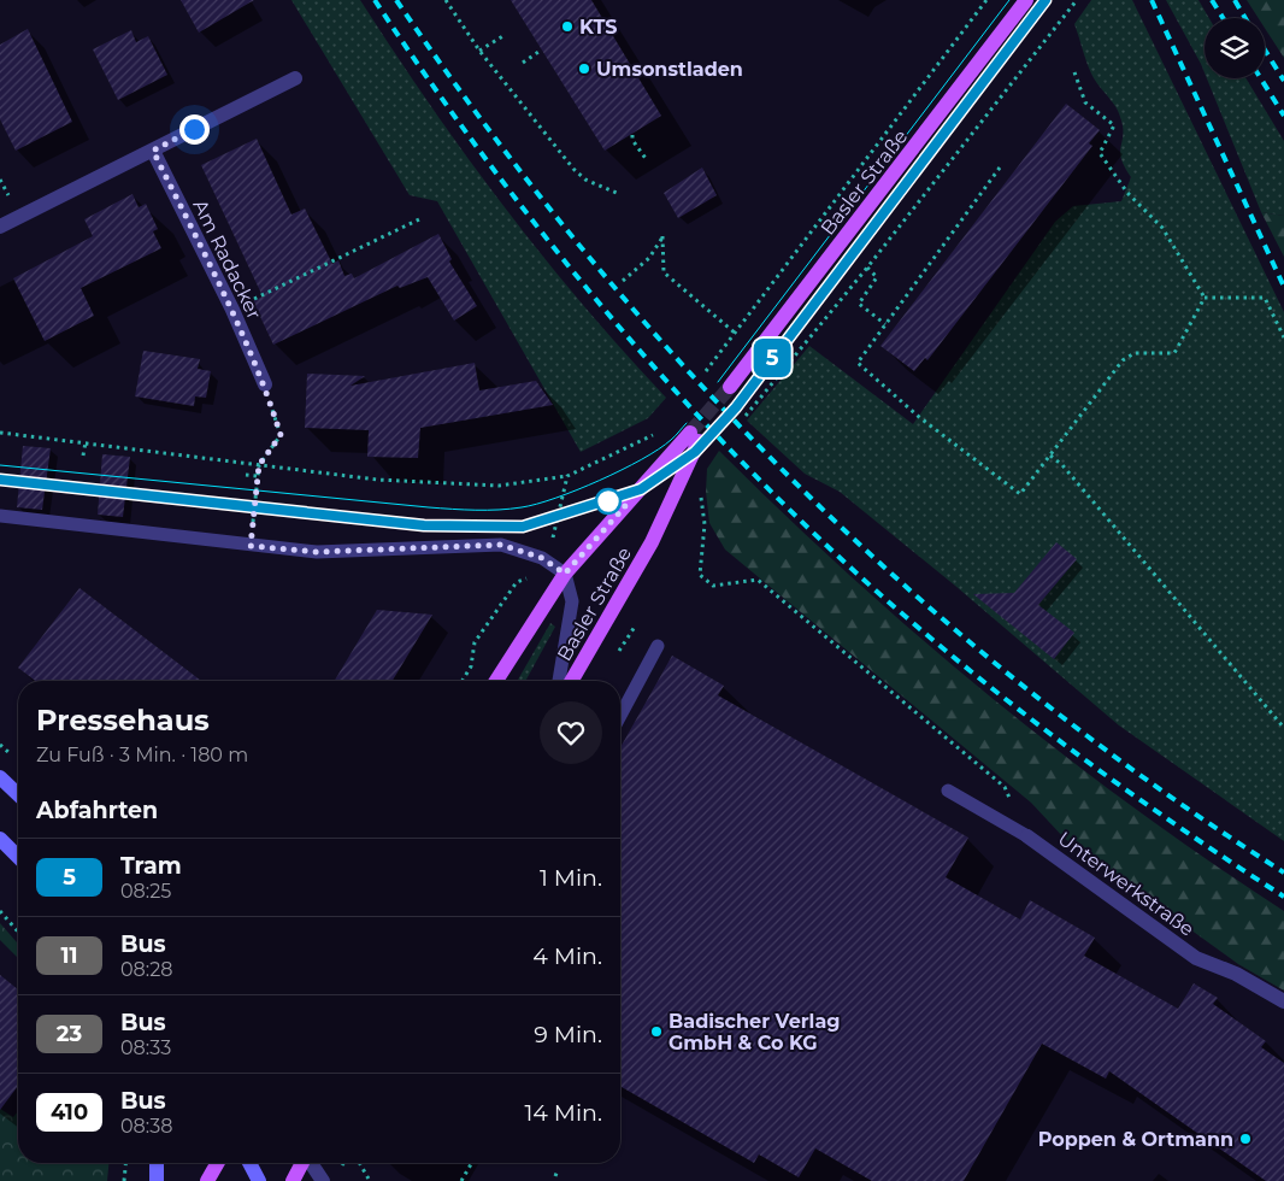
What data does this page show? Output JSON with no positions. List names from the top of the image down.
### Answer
{
  "streets": {
    "main road": ["Basler Straße"],
    "street": ["Am Radacker", "Unterwerkstraße"]
  },
  "places": [
    "KTS",
    "Umsonstladen",
    "Badischer Verlag GmbH & Co KG",
    "Poppen & Ortmann"
  ],
  "lines": ["tram line 5"],
  "page": {
    "on_map": "5",
    "heading": [
      ["Pressehaus", "Zu Fuß · 3 Min. · 180 m"],
      "Abfahrten"
    ],
    "list": [
      {
        "mark": "5",
        "name": "Tram",
        "note": "08:25",
        "value": "1 Min."
      },
      {
        "mark": "11",
        "name": "Bus",
        "note": "08:28",
        "value": "4 Min."
      },
      {
        "mark": "23",
        "name": "Bus",
        "note": "08:33",
        "value": "9 Min."
      },
      {
        "mark": "410",
        "name": "Bus",
        "note": "08:38",
        "value": "14 Min."
      }
    ]
  }
}
